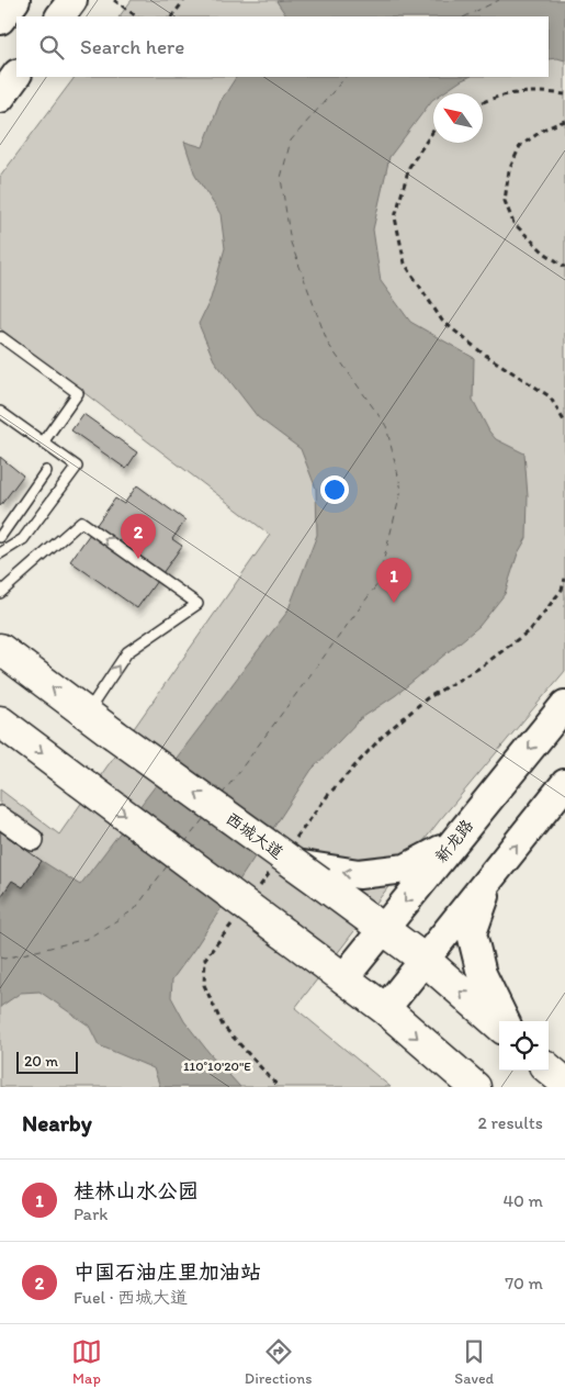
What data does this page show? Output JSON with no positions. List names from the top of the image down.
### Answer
{
  "streets": {
    "highway": ["西城大道"],
    "main road": ["新龙路"]
  },
  "crossings": [
    ["西城大道", "新龙路"]
  ],
  "scale_bar": "20 m",
  "north": "top left",
  "page": {
    "search": "Search here",
    "pins": ["2", "1"],
    "scale": "20 m",
    "heading": ["Nearby", "2 results"],
    "list": [
      {
        "mark": "1",
        "name": "桂林山水公园",
        "note": "Park",
        "value": "40 m"
      },
      {
        "mark": "2",
        "name": "中国石油庄里加油站",
        "note": "Fuel · 西城大道",
        "value": "70 m"
      }
    ],
    "nav": ["Map", "Directions", "Saved"]
  },
  "coordinates": ["110°10'20\"E"]
}
